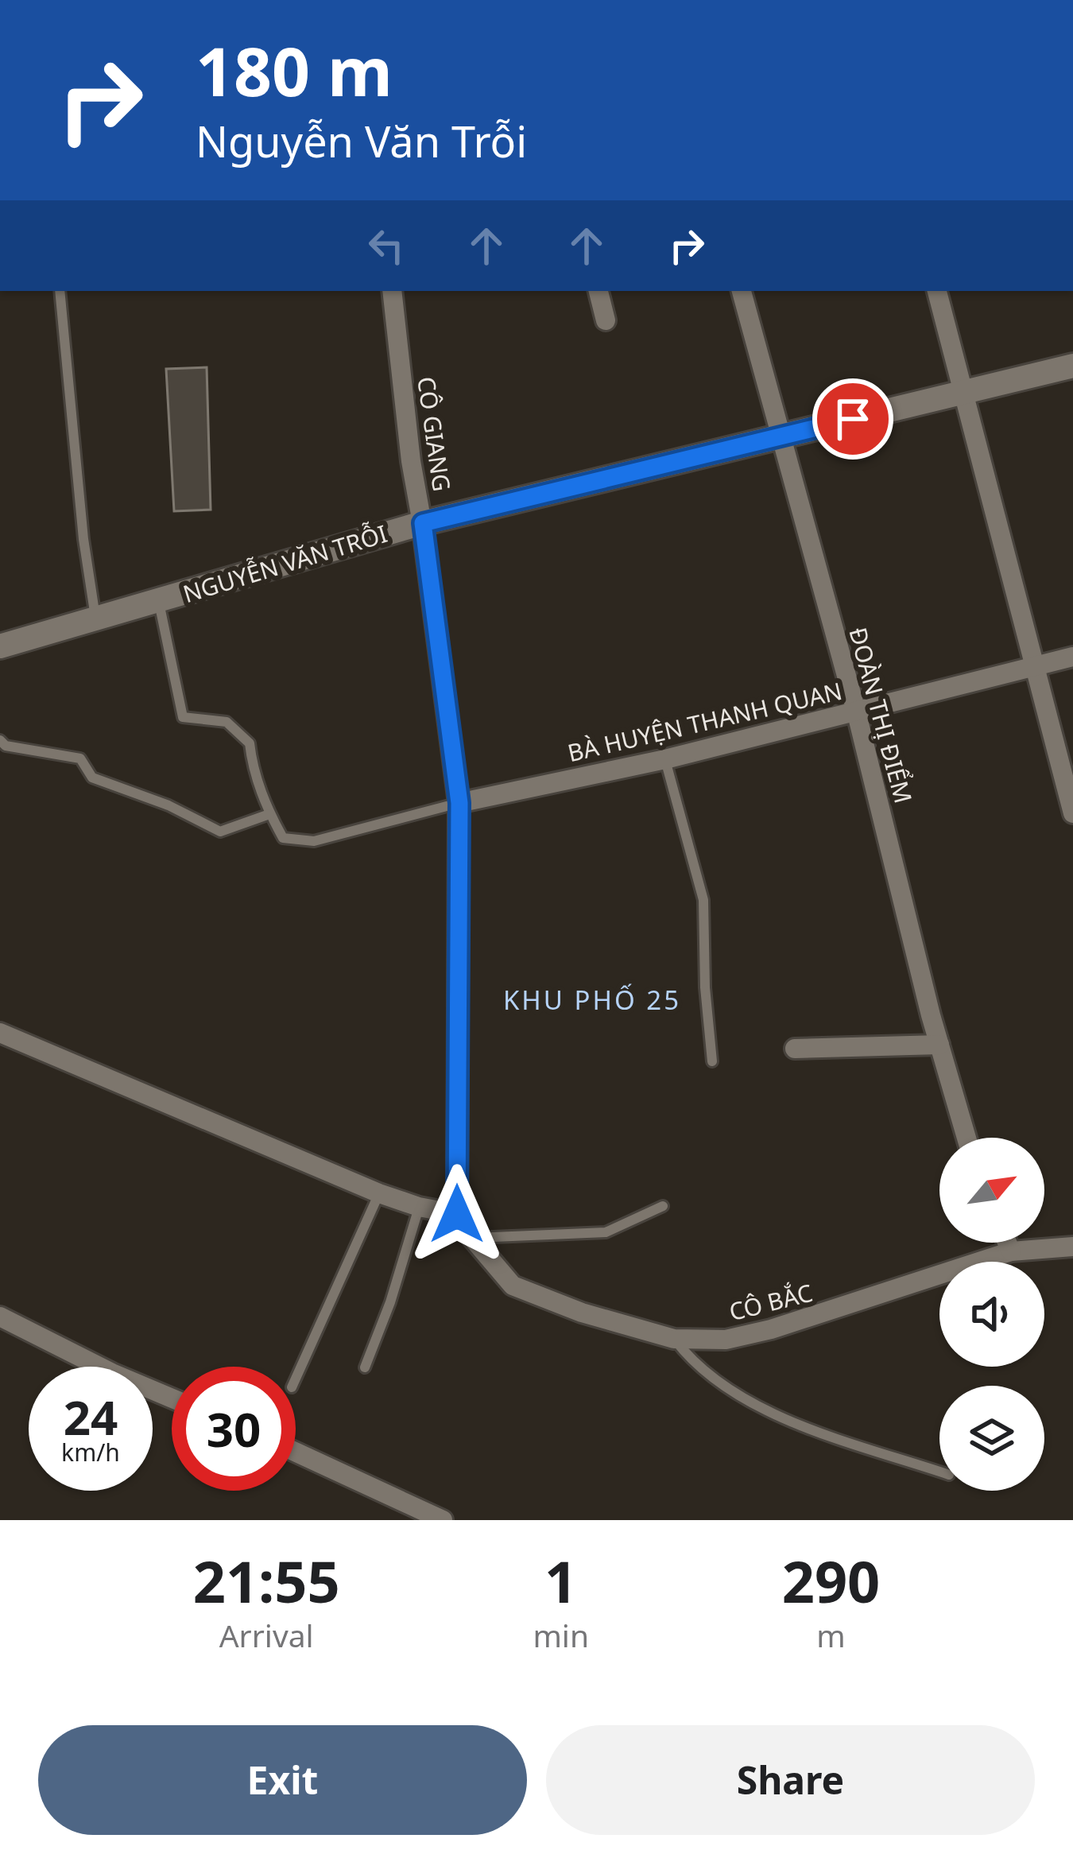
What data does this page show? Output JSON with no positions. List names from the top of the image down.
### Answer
{
  "streets": {
    "street": [
      "CÔ GIANG",
      "NGUYỄN VĂN TRỖI",
      "ĐOÀN THỊ ĐIỂM",
      "BÀ HUYỆN THANH QUAN",
      "CÔ BẮC"
    ]
  },
  "crossings": [
    ["CÔ GIANG", "NGUYỄN VĂN TRỖI"],
    ["CÔ GIANG", "BÀ HUYỆN THANH QUAN"],
    ["CÔ GIANG", "CÔ BẮC"],
    ["NGUYỄN VĂN TRỖI", "ĐOÀN THỊ ĐIỂM"],
    ["ĐOÀN THỊ ĐIỂM", "BÀ HUYỆN THANH QUAN"]
  ],
  "districts": ["KHU PHỐ 25"],
  "north": "top right",
  "page": {
    "turn": ["180 m", "Nguyễn Văn Trỗi"],
    "speed": "24 km/h",
    "limit": "30",
    "eta": [
      "21:55",
      "Arrival",
      "1",
      "min",
      "290",
      "m"
    ],
    "buttons": ["Exit", "Share"]
  }
}
